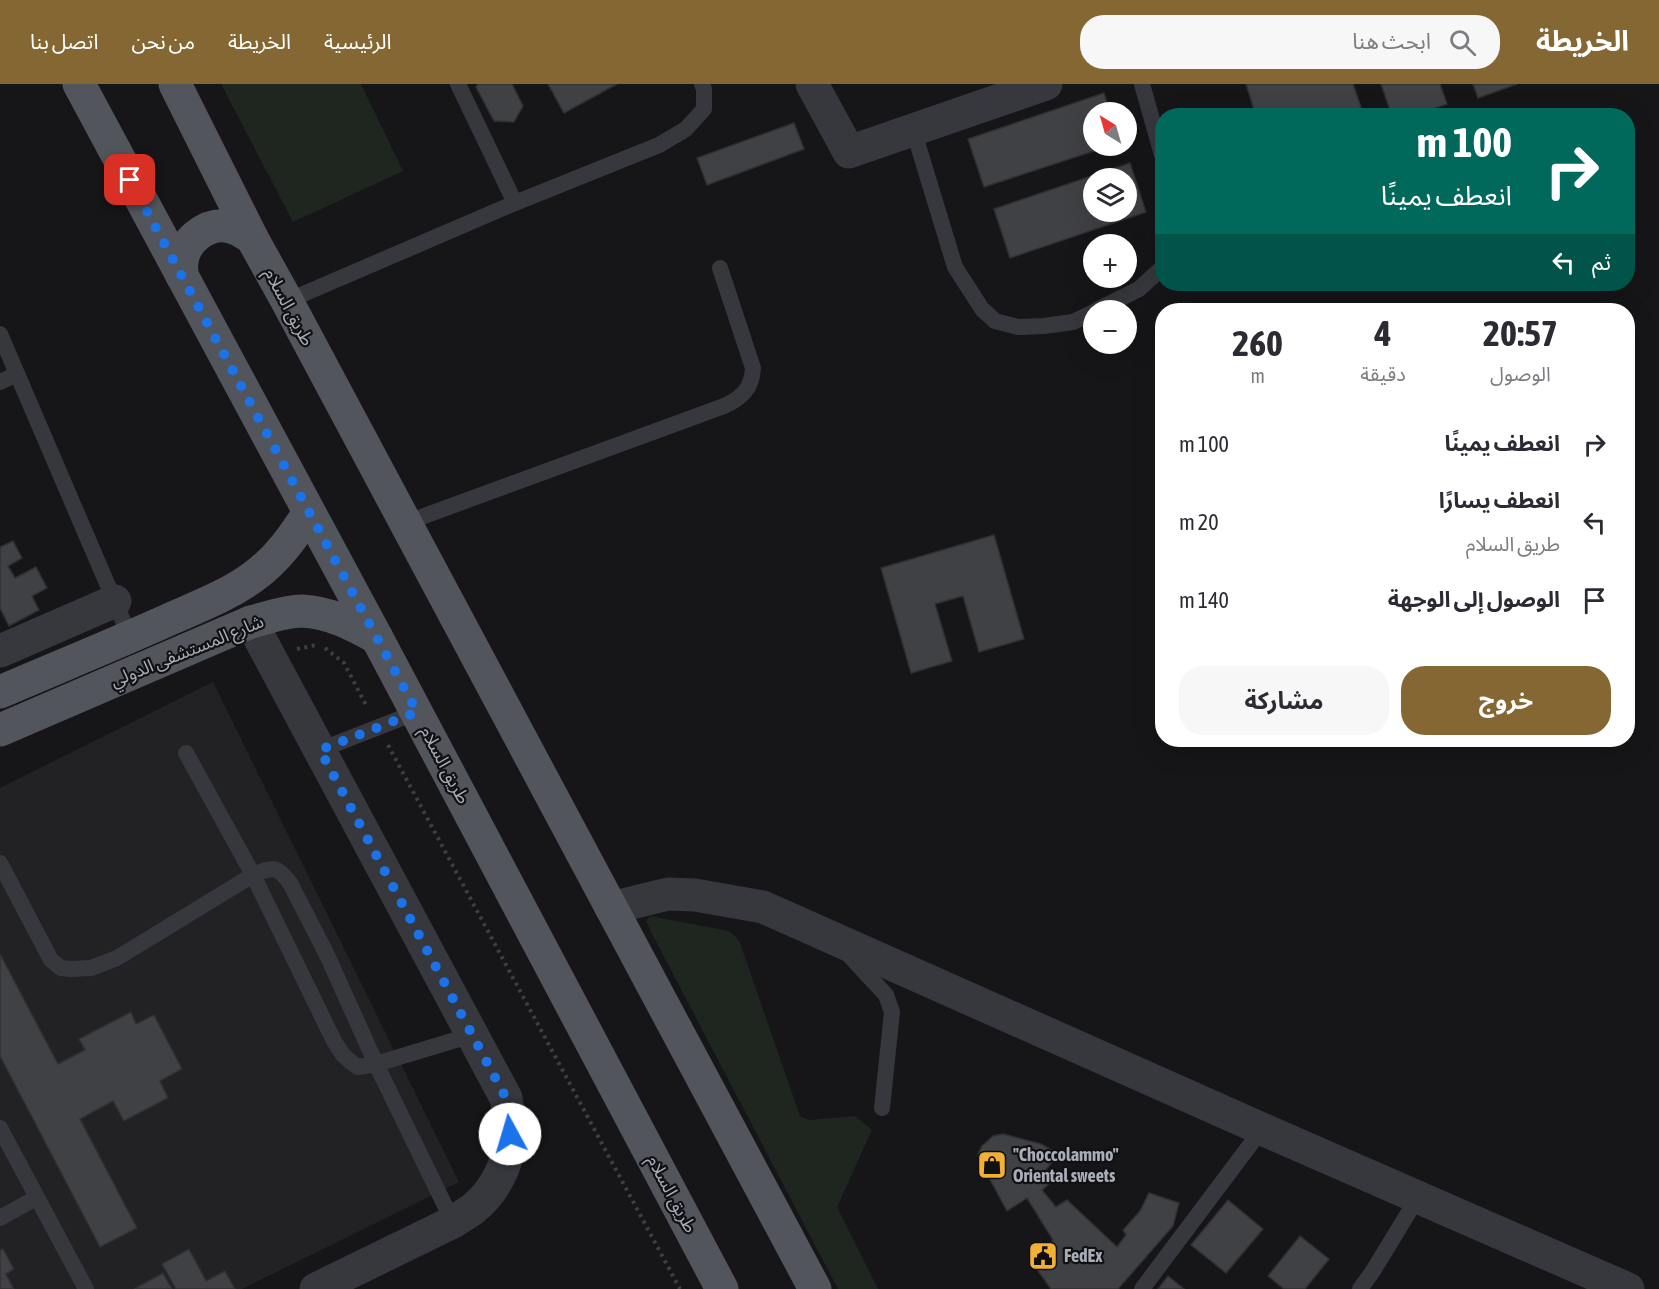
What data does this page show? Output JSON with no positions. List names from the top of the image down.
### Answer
{
  "streets": {
    "main road": ["طريق السلام", "شارع المستشفى الدولي"]
  },
  "crossings": [
    ["طريق السلام", "شارع المستشفى الدولي"]
  ],
  "places": {
    "shop": ["\"Choccolammo\" Oriental sweets"],
    "public building": ["FedEx"]
  },
  "north": "top left",
  "page": {
    "header": "الخريطة",
    "search": "ابحث هنا",
    "nav": [
      "الرئيسية",
      "الخريطة",
      "من نحن",
      "اتصل بنا"
    ],
    "map_buttons": ["+", "−"],
    "turn": ["100 m", "انعطف يمينًا"],
    "then": "ثم",
    "eta": [
      "20:57",
      "الوصول",
      "4",
      "دقيقة",
      "260",
      "m"
    ],
    "list": [
      {
        "name": "انعطف يمينًا",
        "value": "100 m"
      },
      {
        "name": "انعطف يسارًا",
        "note": "طريق السلام",
        "value": "20 m"
      },
      {
        "name": "الوصول إلى الوجهة",
        "value": "140 m"
      }
    ],
    "buttons": ["خروج", "مشاركة"]
  }
}
